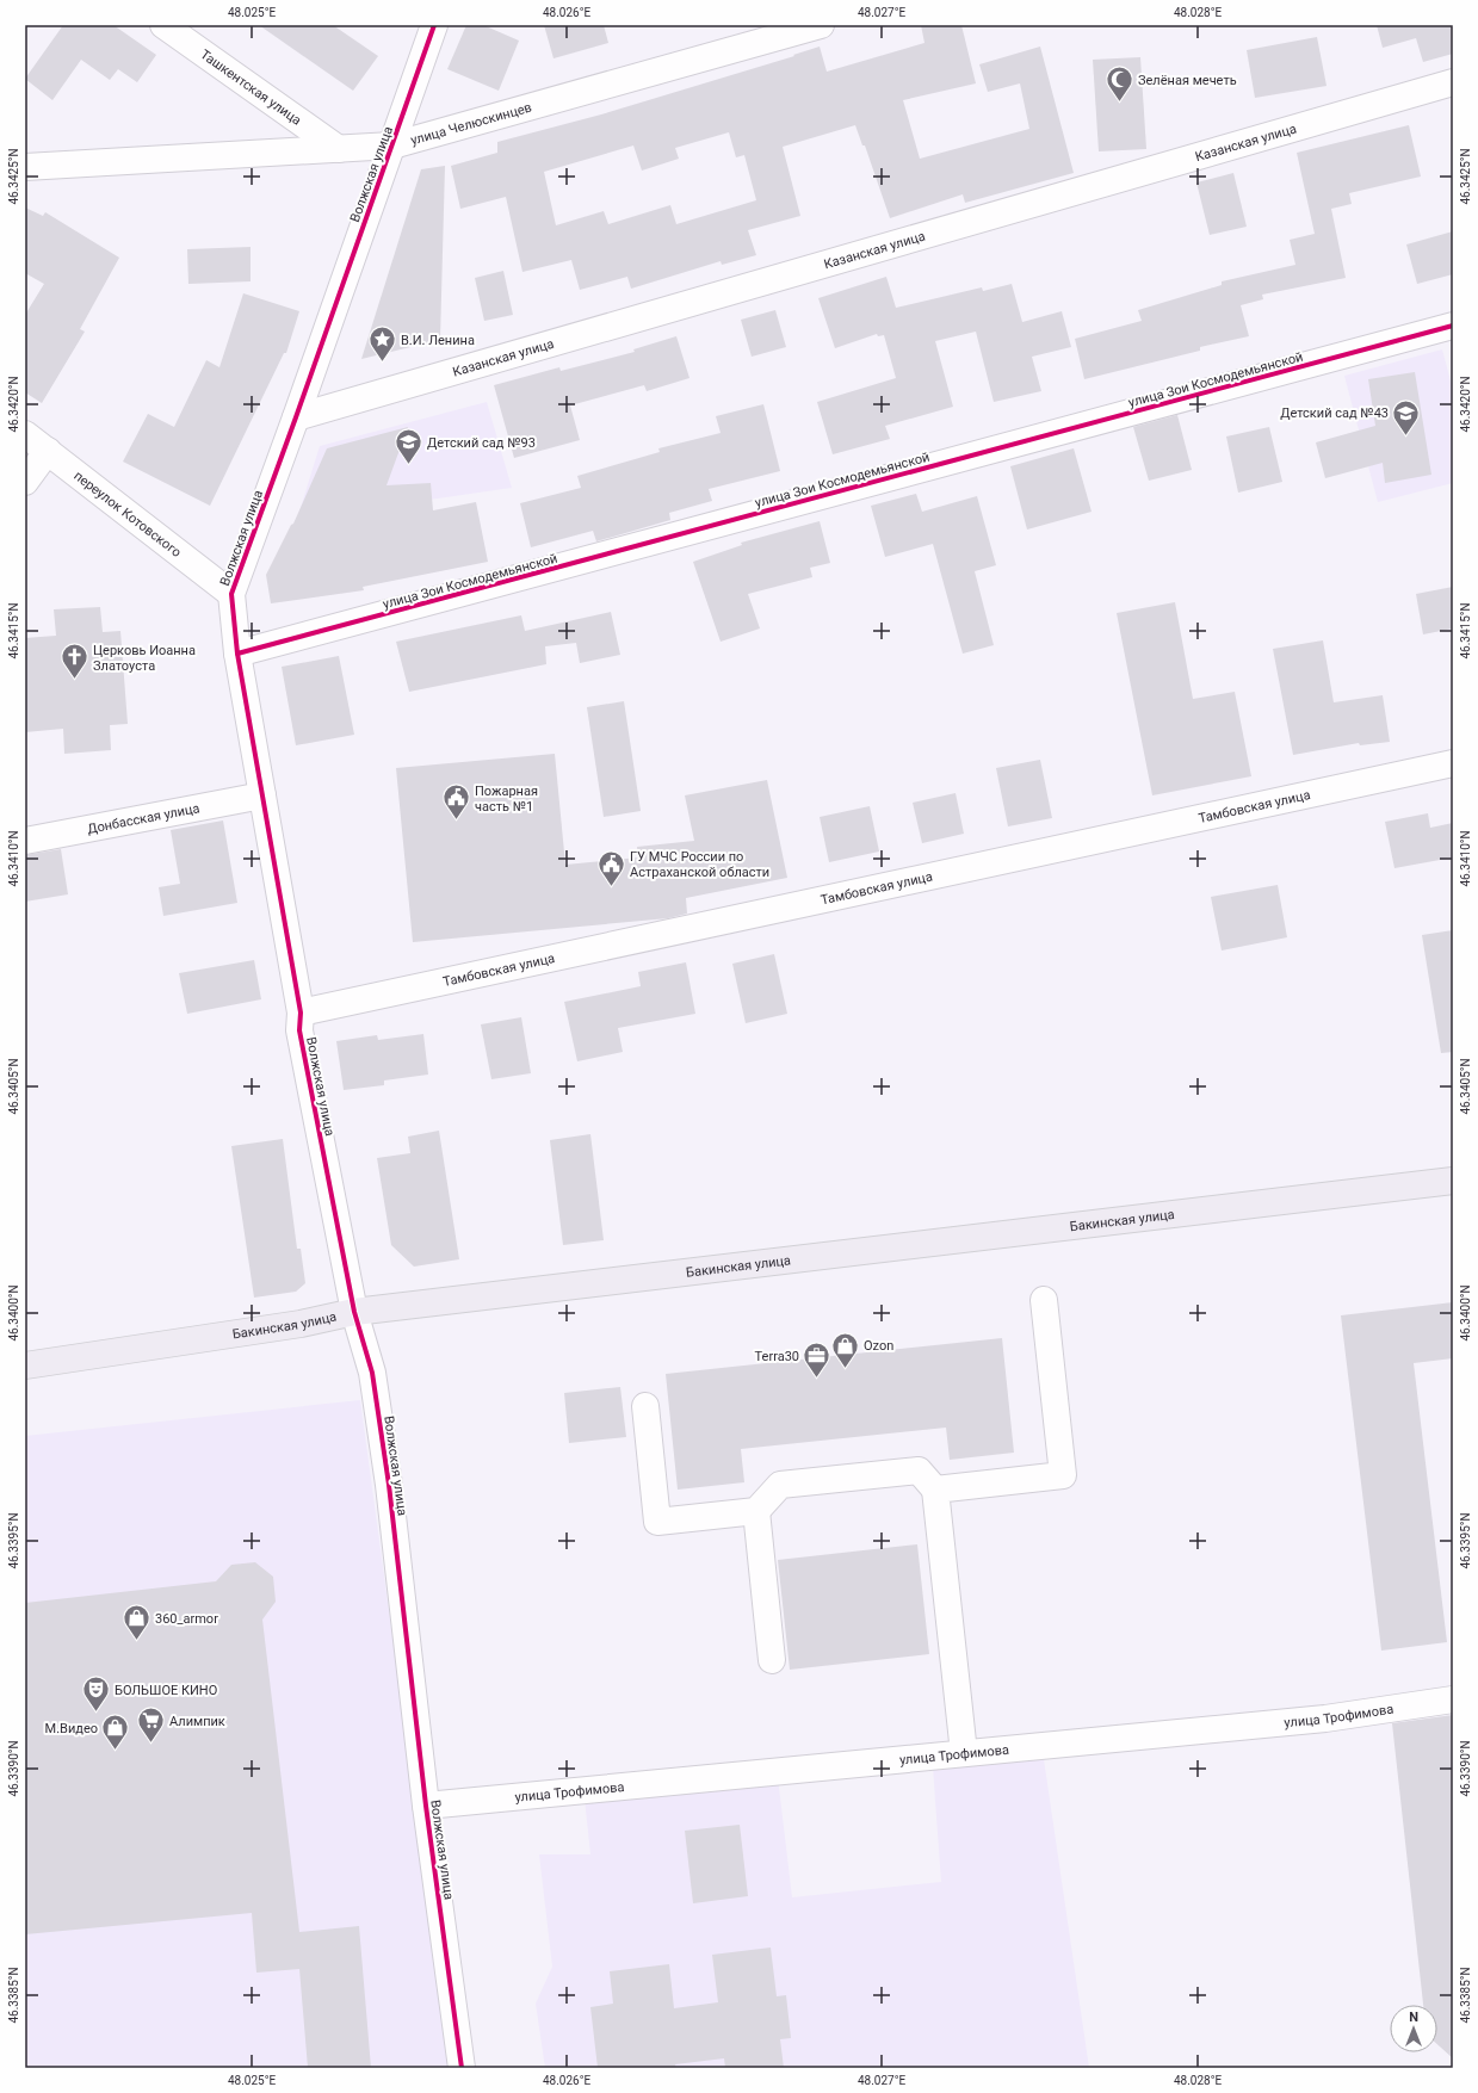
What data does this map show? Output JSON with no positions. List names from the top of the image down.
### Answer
{
  "streets": {
    "main road": ["Бакинская улица"],
    "street": [
      "Ташкентская улица",
      "улица Челюскинцев",
      "Казанская улица",
      "Волжская улица",
      "улица Зои Космодемьянской",
      "переулок Котовского",
      "Тамбовская улица",
      "Донбасская улица",
      "улица Трофимова"
    ]
  },
  "crossings": [
    ["Ташкентская улица", "улица Челюскинцев"],
    ["улица Челюскинцев", "Волжская улица"],
    ["Казанская улица", "Волжская улица"],
    ["Волжская улица", "улица Зои Космодемьянской"],
    ["Волжская улица", "переулок Котовского"],
    ["Волжская улица", "Тамбовская улица"],
    ["Волжская улица", "Донбасская улица"],
    ["Волжская улица", "Бакинская улица"],
    ["Волжская улица", "улица Трофимова"]
  ],
  "places": {
    "mosque": ["Зелёная мечеть"],
    "place": ["В.И. Ленина"],
    "school or university": ["Детский сад №43", "Детский сад №93"],
    "church": ["Церковь Иоанна Златоуста"],
    "public building": ["Пожарная часть №1", "ГУ МЧС России по Астраханской области"],
    "shop": ["Ozon", "360_armor", "М.Видео"],
    "office": ["Terra30"],
    "theatre": ["БОЛЬШОЕ КИНО"],
    "supermarket": ["Алимпик"]
  },
  "north": "top",
  "coordinates": [
    "48.025°E",
    "48.026°E",
    "48.027°E",
    "48.028°E",
    "46.3425°N",
    "46.3420°N",
    "46.3415°N",
    "46.3410°N",
    "46.3405°N",
    "46.3400°N",
    "46.3395°N",
    "46.3390°N",
    "46.3385°N"
  ]
}
